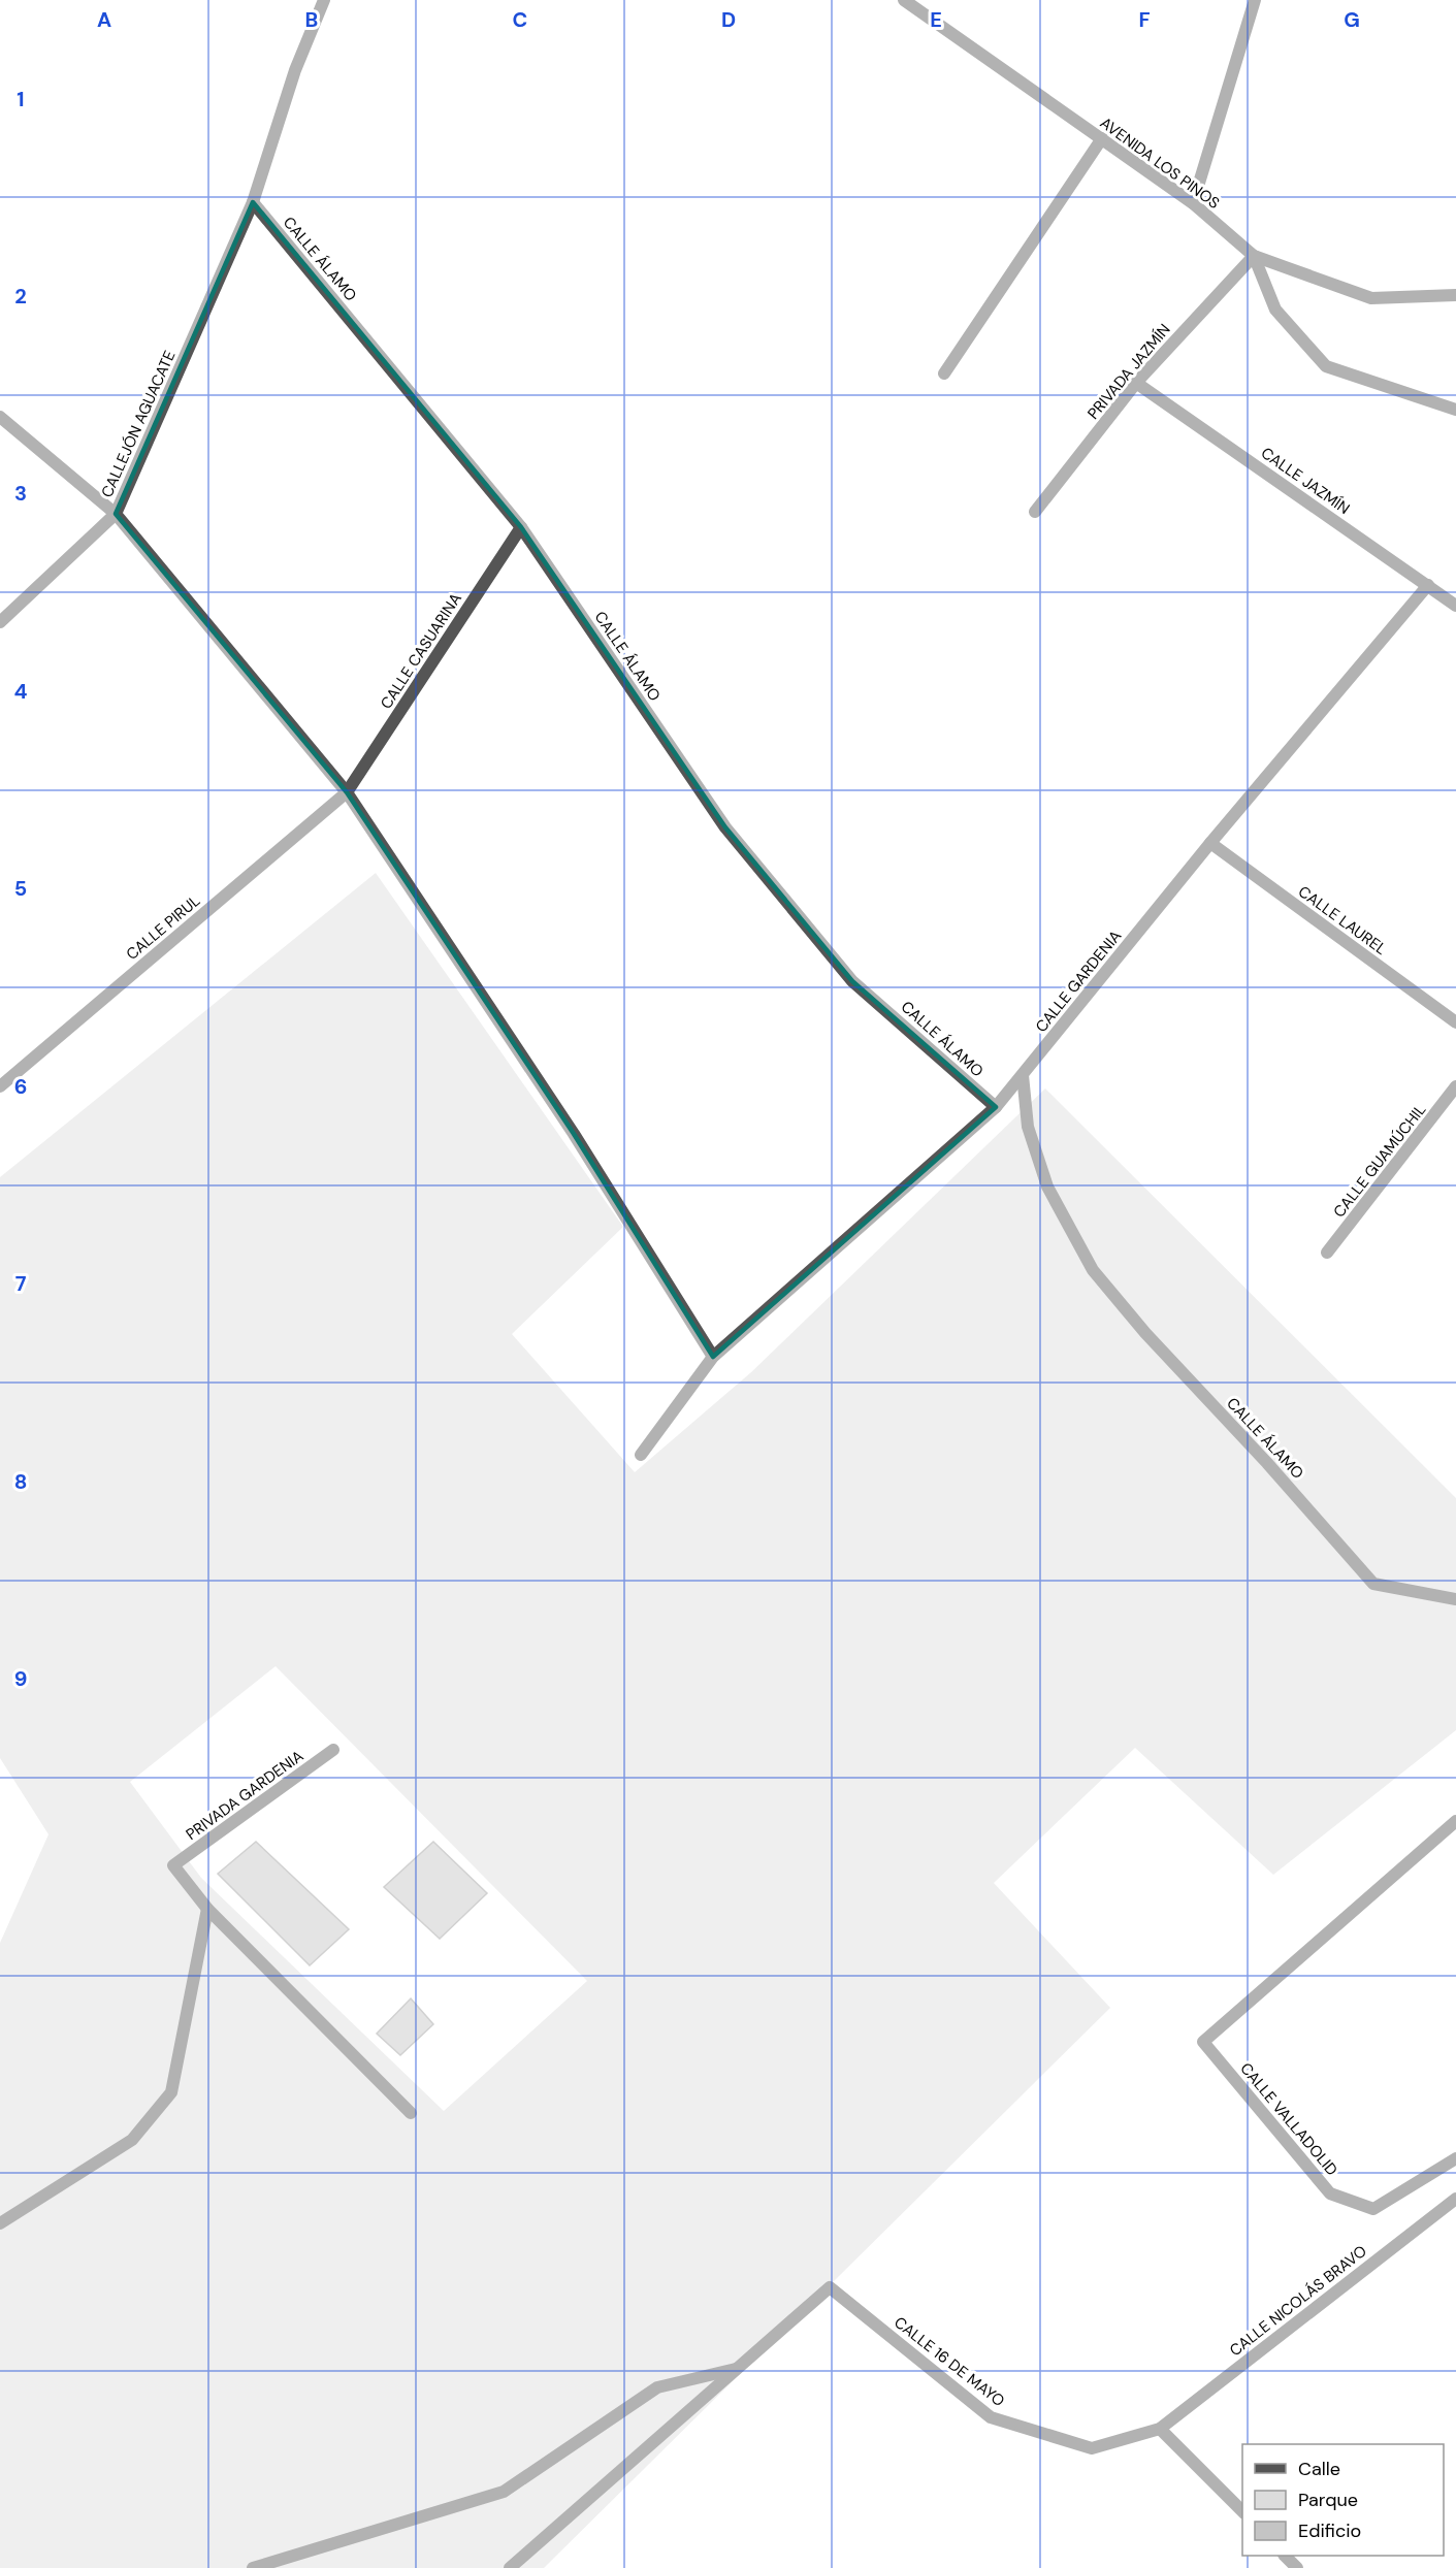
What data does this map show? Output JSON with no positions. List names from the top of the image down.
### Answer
{
  "streets": {
    "street": [
      "AVENIDA LOS PINOS",
      "CALLE ÁLAMO",
      "PRIVADA JAZMÍN",
      "CALLEJÓN AGUACATE",
      "CALLE JAZMÍN",
      "CALLE CASUARINA",
      "CALLE LAUREL",
      "CALLE PIRUL",
      "CALLE GARDENIA",
      "CALLE GUAMÚCHIL",
      "PRIVADA GARDENIA",
      "CALLE VALLADOLID",
      "CALLE NICOLÁS BRAVO",
      "CALLE 16 DE MAYO"
    ]
  },
  "crossings": [
    ["AVENIDA LOS PINOS", "PRIVADA JAZMÍN"],
    ["CALLE ÁLAMO", "CALLEJÓN AGUACATE"],
    ["CALLE ÁLAMO", "CALLE CASUARINA"],
    ["CALLE ÁLAMO", "CALLE GARDENIA"],
    ["PRIVADA JAZMÍN", "CALLE JAZMÍN"],
    ["CALLE JAZMÍN", "CALLE GARDENIA"],
    ["CALLE CASUARINA", "CALLE PIRUL"],
    ["CALLE LAUREL", "CALLE GARDENIA"],
    ["CALLE NICOLÁS BRAVO", "CALLE 16 DE MAYO"]
  ],
  "legend": ["Calle", "Parque", "Edificio"],
  "grid": {
    "columns": [
      "A",
      "B",
      "C",
      "D",
      "E",
      "F",
      "G"
    ],
    "rows": [
      "1",
      "2",
      "3",
      "4",
      "5",
      "6",
      "7",
      "8",
      "9"
    ]
  }
}
